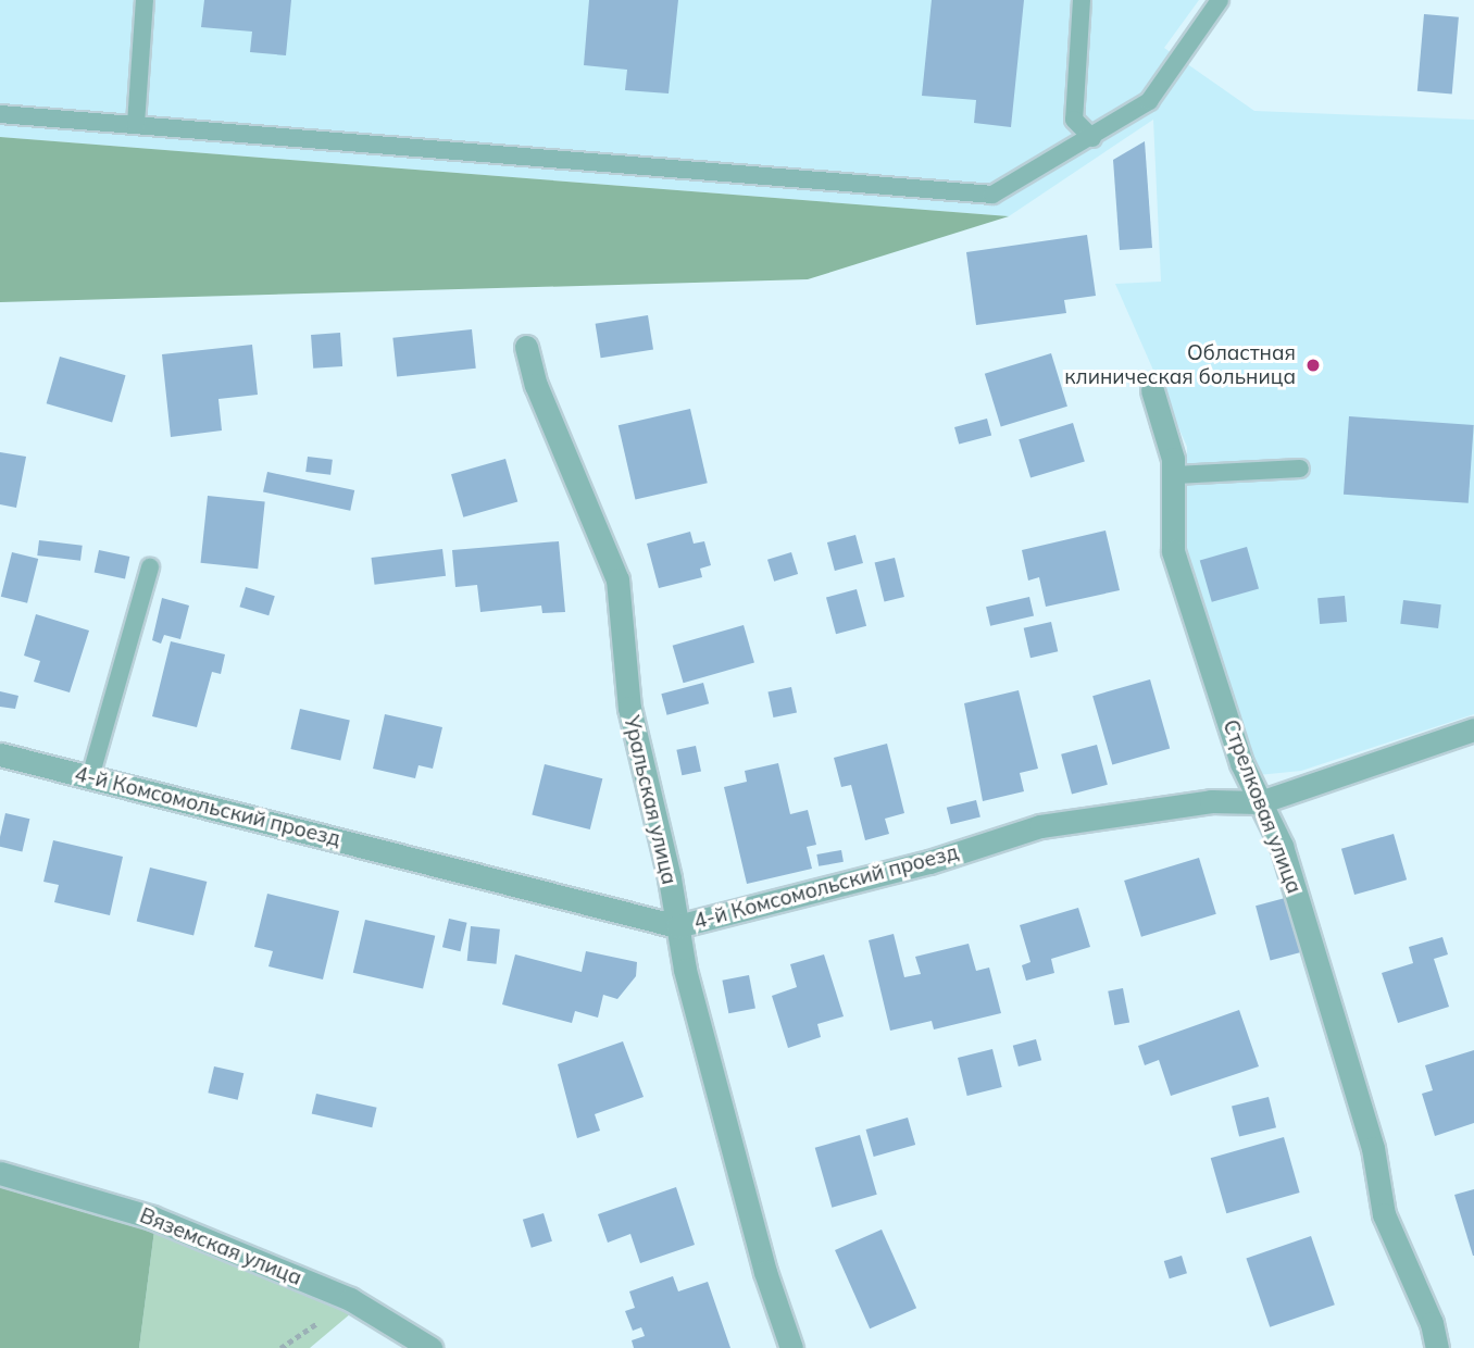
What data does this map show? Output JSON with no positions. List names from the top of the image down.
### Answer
{
  "streets": {
    "street": [
      "Уральская улица",
      "4-й Комсомольский проезд",
      "Стрелковая улица",
      "Вяземская улица"
    ]
  },
  "crossings": [
    ["Уральская улица", "4-й Комсомольский проезд"],
    ["4-й Комсомольский проезд", "Стрелковая улица"]
  ],
  "places": ["Областная клиническая больница"]
}
